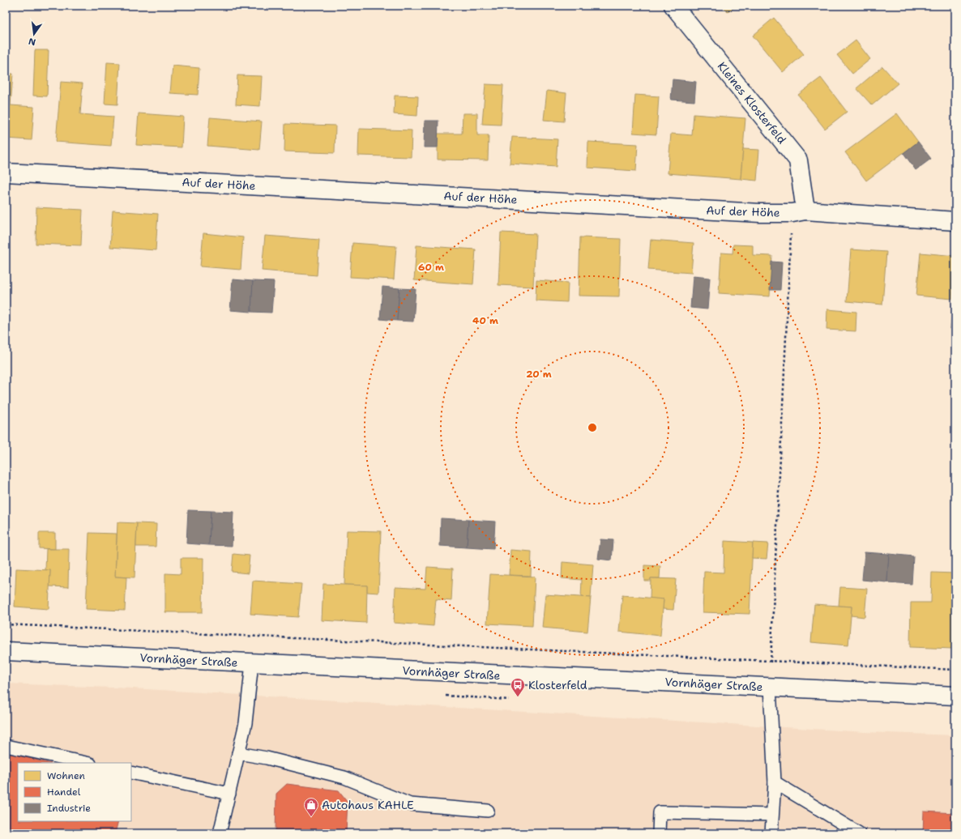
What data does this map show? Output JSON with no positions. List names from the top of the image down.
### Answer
{
  "streets": {
    "street": ["Kleines Klosterfeld", "Auf der Höhe", "Vornhäger Straße"]
  },
  "crossings": [
    ["Kleines Klosterfeld", "Auf der Höhe"]
  ],
  "places": {
    "bus stop": ["Klosterfeld"],
    "shop": ["Autohaus KAHLE"]
  },
  "legend": ["Wohnen", "Handel", "Industrie"],
  "north": "bottom",
  "rings": ["60 m", "40 m", "20 m"]
}
